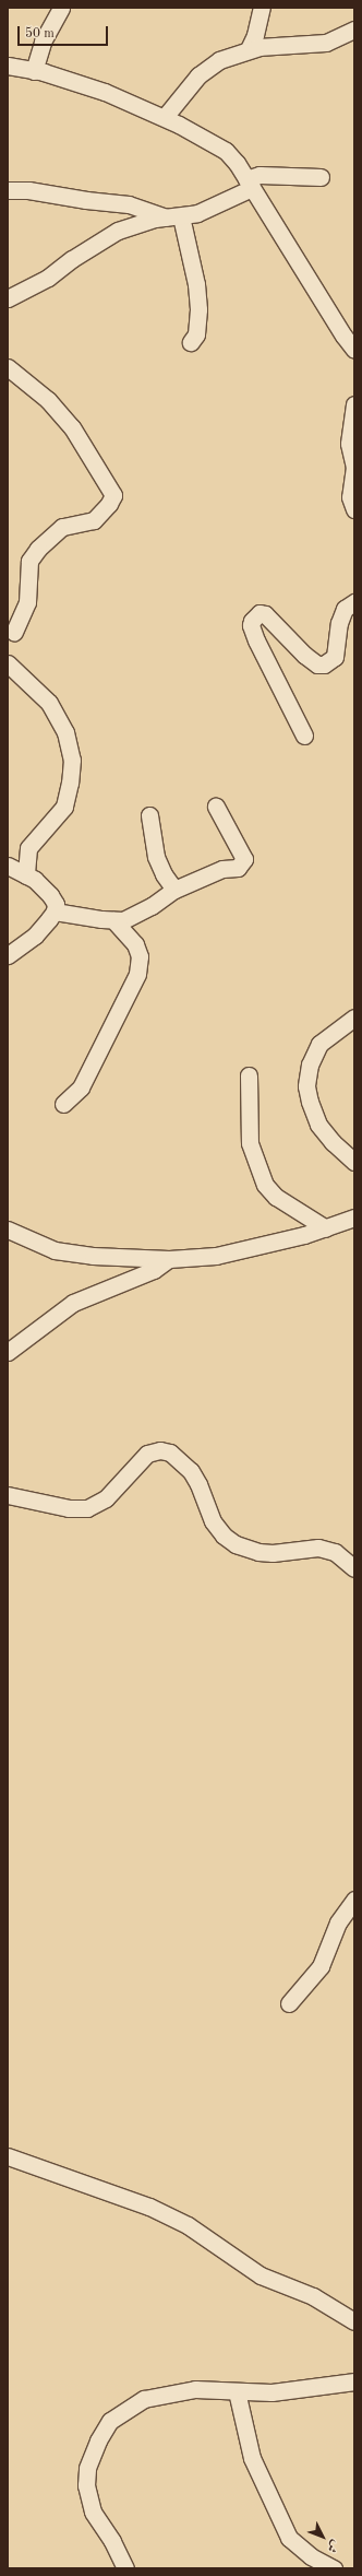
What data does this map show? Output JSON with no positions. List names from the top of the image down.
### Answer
{
  "scale_bar": "50 m",
  "north": "bottom right"
}
